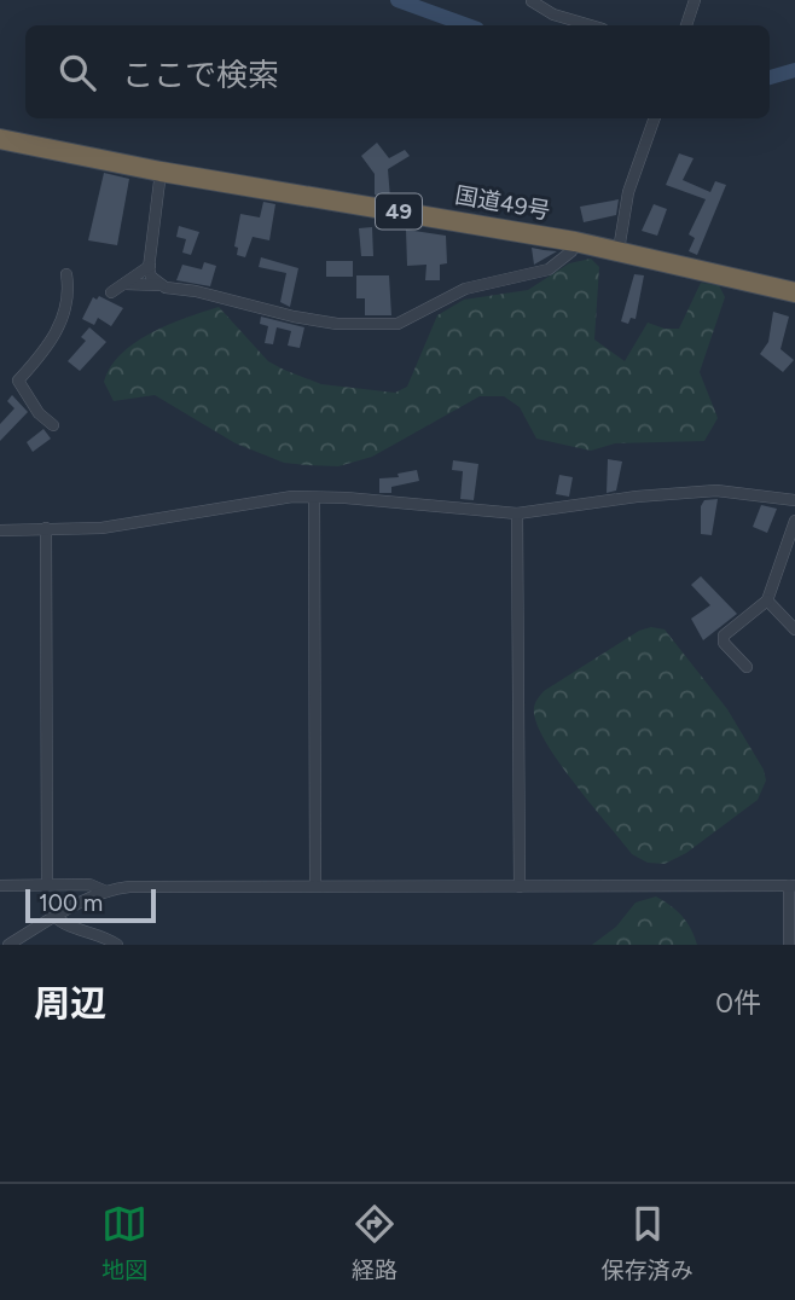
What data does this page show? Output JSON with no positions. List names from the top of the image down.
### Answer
{
  "streets": {
    "highway": ["国道49号", "49"]
  },
  "scale_bar": "100 m",
  "page": {
    "search": "ここで検索",
    "scale": "100 m",
    "heading": ["周辺", "0件"],
    "nav": ["地図", "経路", "保存済み"]
  }
}
